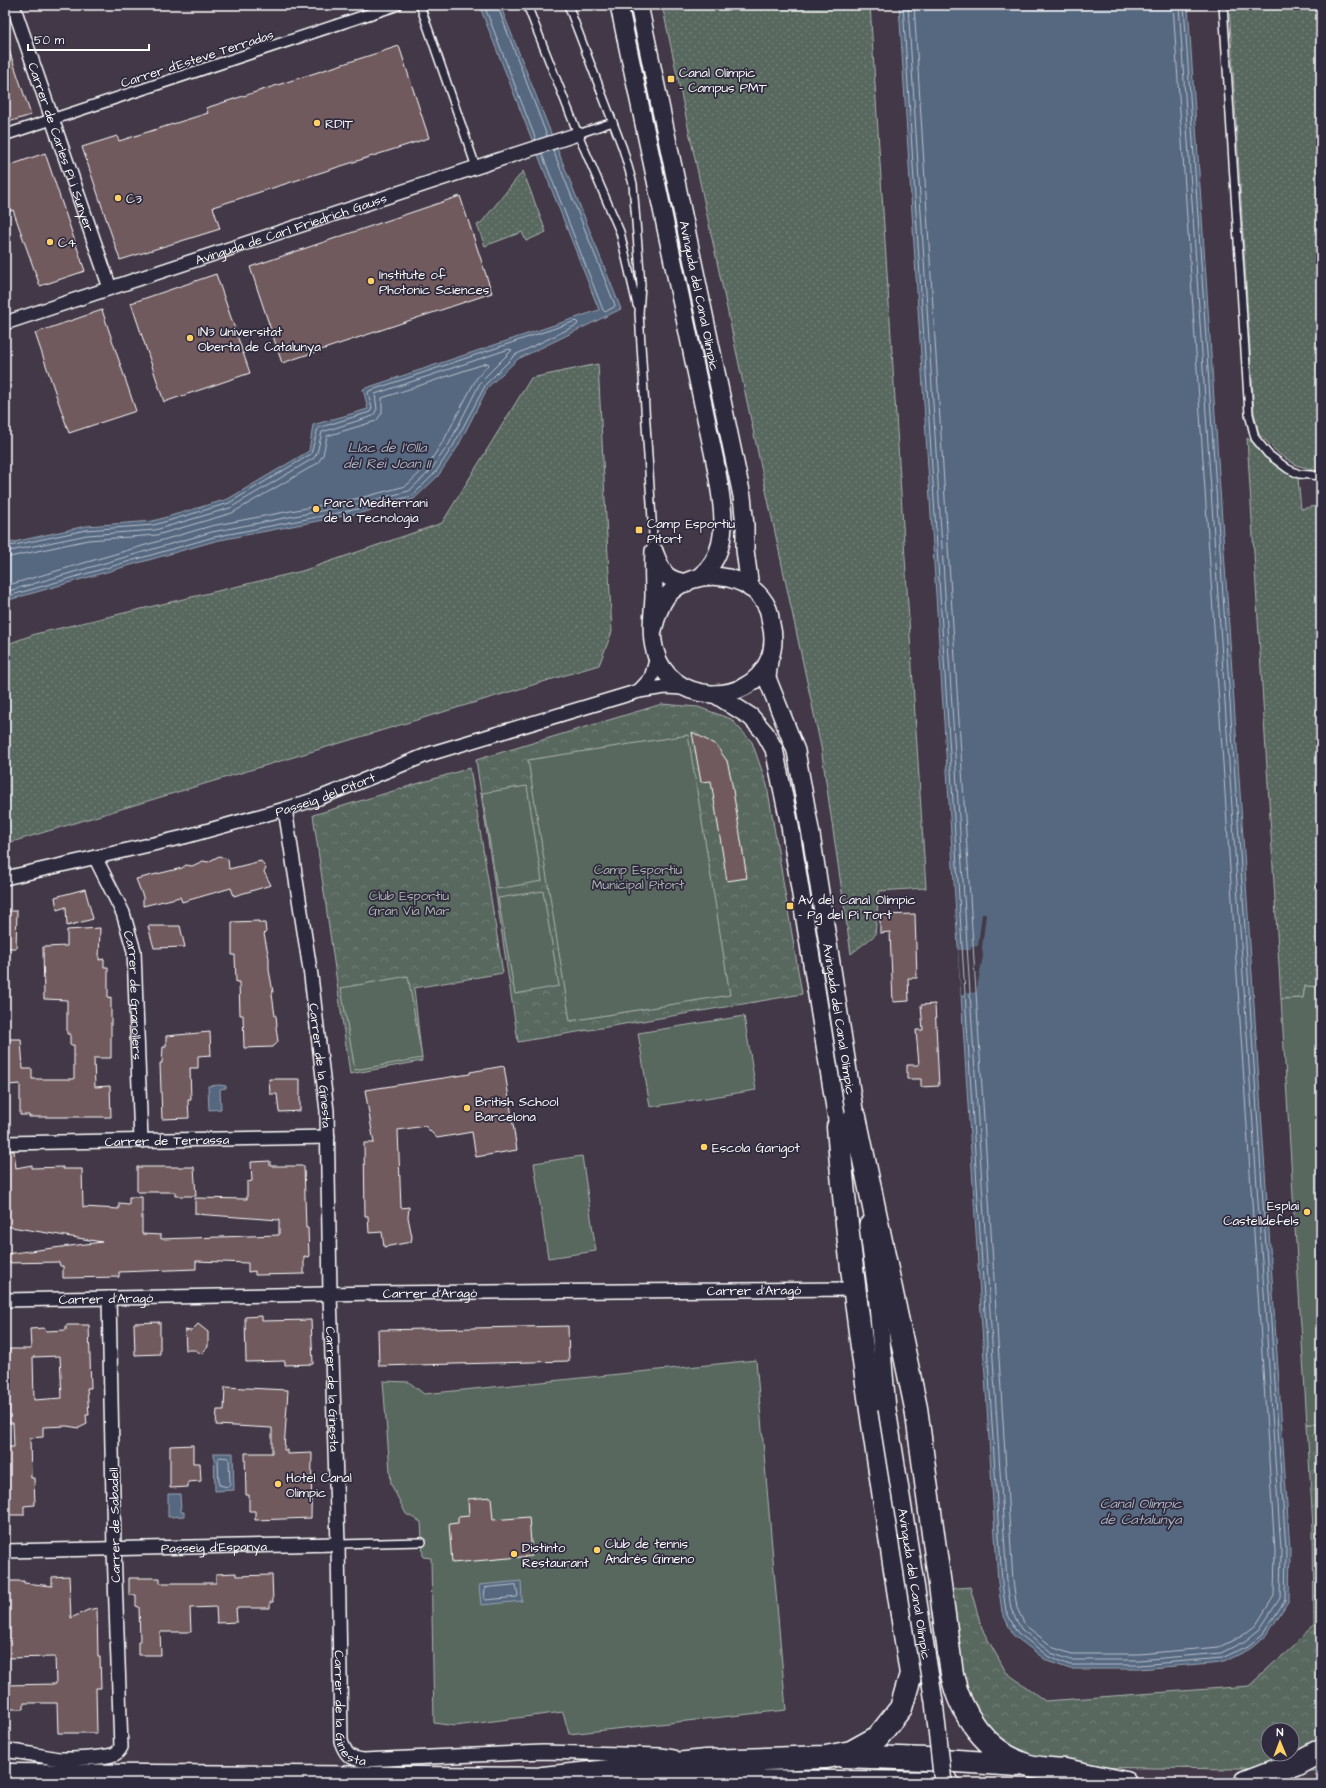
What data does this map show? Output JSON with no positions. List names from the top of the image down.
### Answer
{
  "streets": {
    "street": [
      "Carrer d'Esteve Terradas",
      "Carrer de Carles Pi i Sunyer",
      "Avinguda de Carl Friedrich Gauss",
      "Avinguda del Canal Olímpic",
      "Passeig del Pitort",
      "Carrer de Granollers",
      "Carrer de la Ginesta",
      "Carrer de Terrassa",
      "Carrer d'Aragó",
      "Carrer de Sabadell",
      "Passeig d'Espanya"
    ]
  },
  "crossings": [
    ["Carrer d'Esteve Terradas", "Carrer de Carles Pi i Sunyer"],
    ["Carrer de Carles Pi i Sunyer", "Avinguda de Carl Friedrich Gauss"],
    ["Avinguda del Canal Olímpic", "Passeig del Pitort"],
    ["Passeig del Pitort", "Carrer de Granollers"],
    ["Passeig del Pitort", "Carrer de la Ginesta"],
    ["Carrer de Granollers", "Carrer de Terrassa"],
    ["Carrer de la Ginesta", "Carrer de Terrassa"],
    ["Carrer de la Ginesta", "Carrer d'Aragó"],
    ["Carrer de la Ginesta", "Passeig d'Espanya"],
    ["Carrer d'Aragó", "Carrer de Sabadell"],
    ["Carrer de Sabadell", "Passeig d'Espanya"]
  ],
  "water": ["Llac de l'Olla del Rei Joan II", "Canal Olimpic de Catalunya"],
  "parks": ["Camp Esportiu Municipal Pitort", "Club Esportiu Gran Via Mar"],
  "places": {
    "transit": ["Canal Olímpic - Campus PMT", "Camp Esportiu Pitort", "Av del Canal Olímpic - Pg del Pi Tort"],
    "other": [
      "RDIT",
      "C3",
      "C4",
      "Institute of Photonic Sciences",
      "IN3 Universitat Oberta de Catalunya",
      "Parc Mediterrani de la Tecnologia",
      "British School Barcelona",
      "Escola Garigot",
      "Esplai Castelldefels",
      "Hotel Canal Olimpic",
      "Club de tennis Andrés Gimeno",
      "Distinto Restaurant"
    ]
  },
  "scale_bar": "50 m",
  "north": "top"
}
